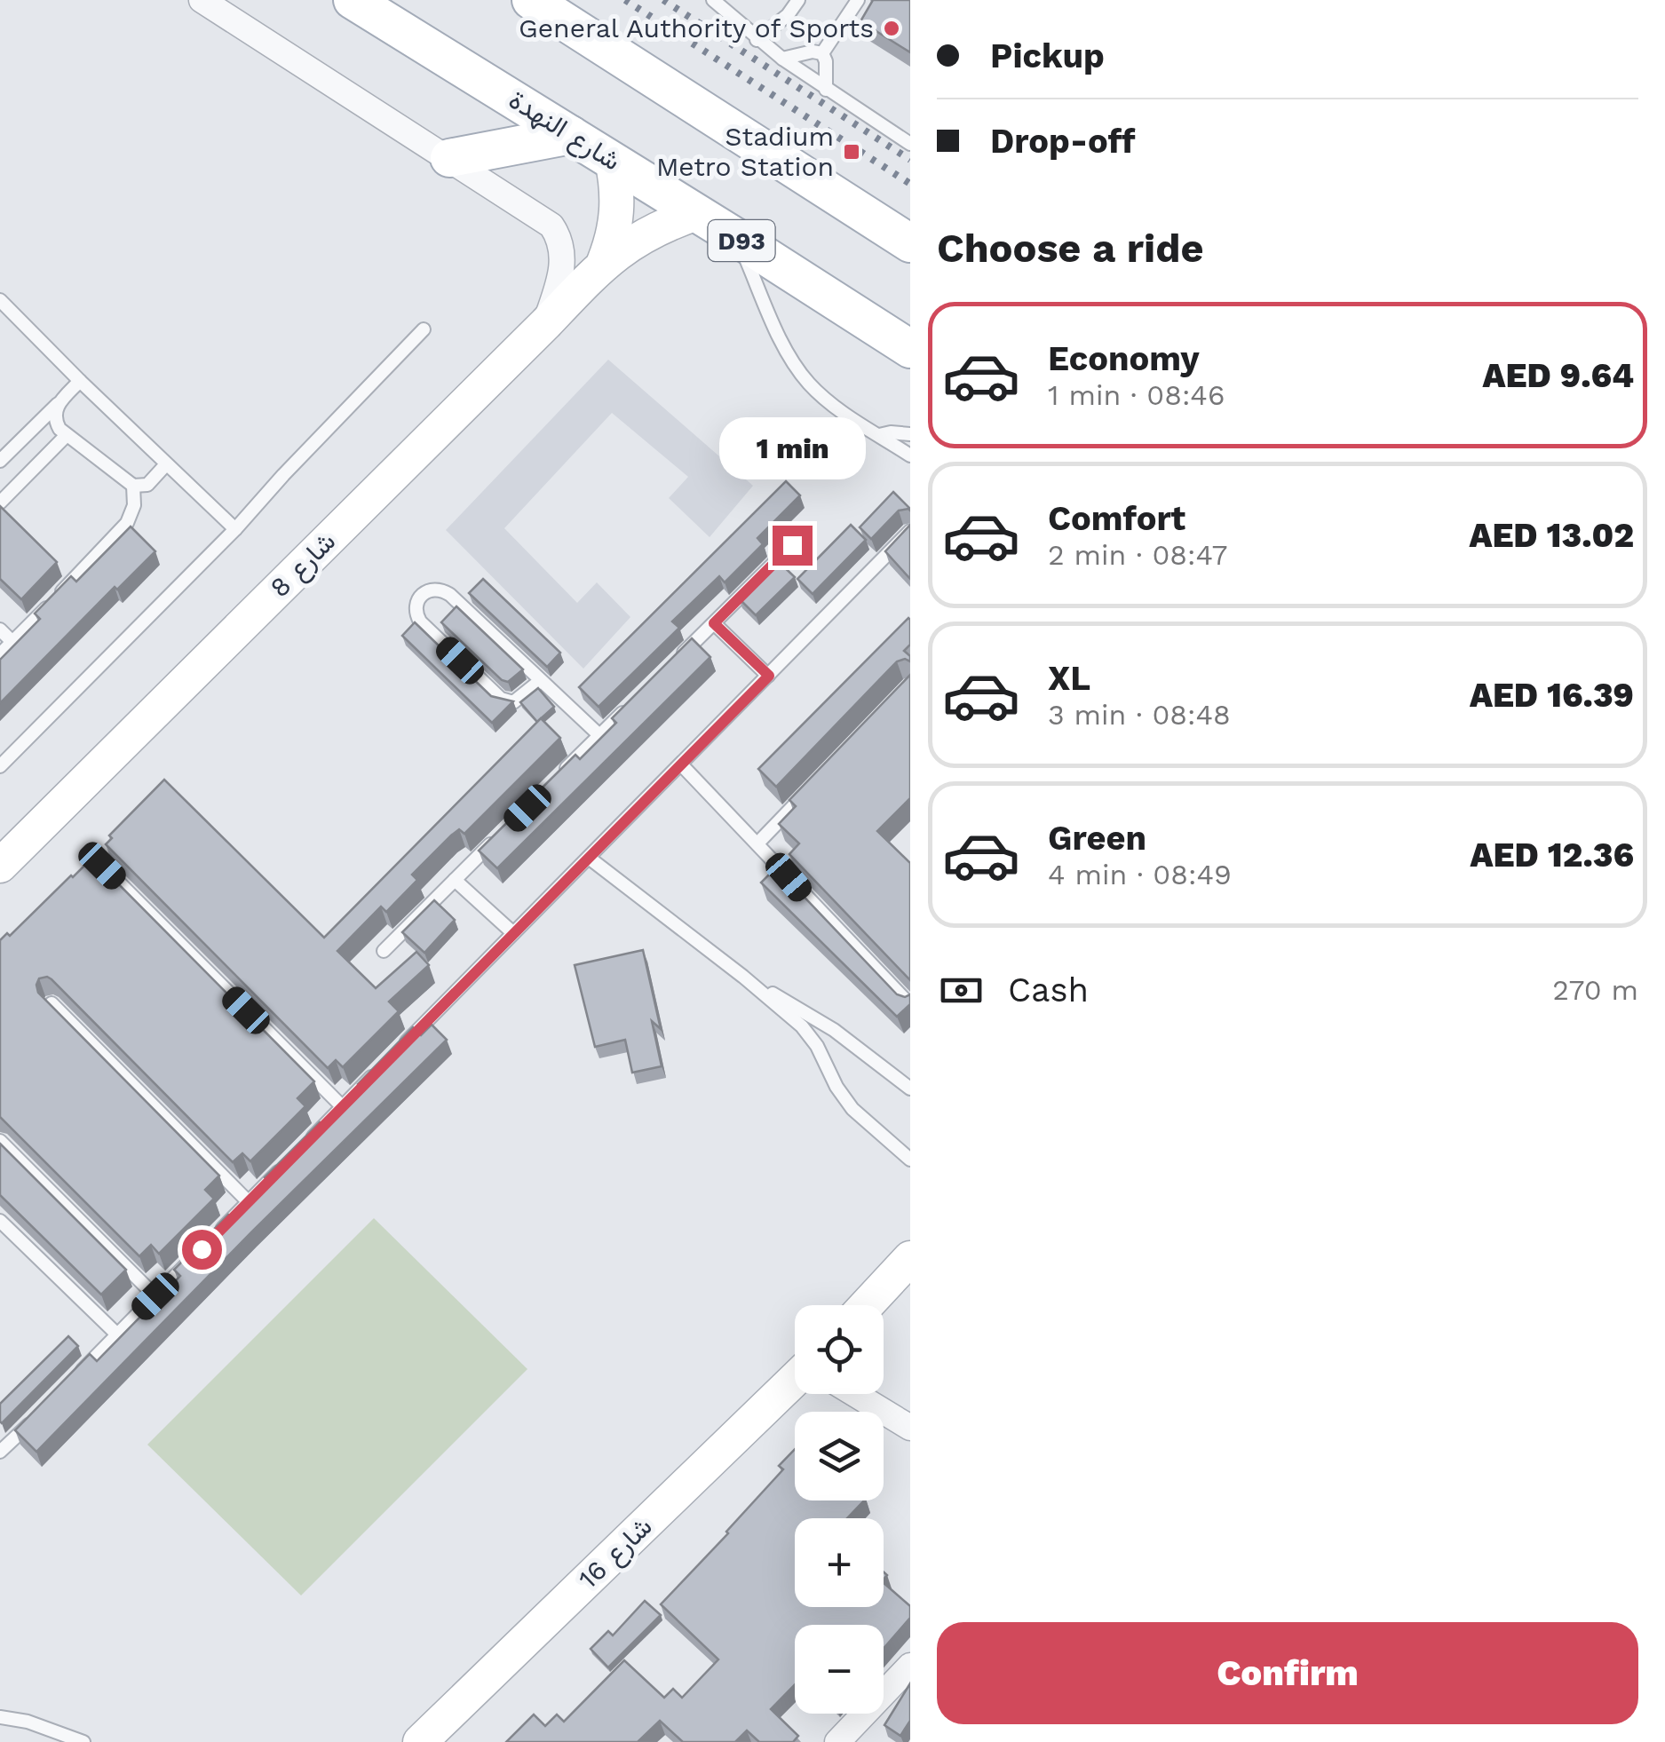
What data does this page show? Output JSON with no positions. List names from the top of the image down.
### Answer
{
  "streets": {
    "main road": ["شارع النهدة", "D93"],
    "street": ["شارع 8", "شارع 16"]
  },
  "crossings": [
    ["شارع النهدة", "شارع 8"]
  ],
  "places": {
    "other": ["General Authority of Sports"],
    "transit": ["Stadium Metro Station"]
  },
  "page": {
    "banner": ["Pickup", "Drop-off"],
    "heading": "Choose a ride",
    "list": [
      {
        "name": "Economy",
        "note": "1 min · 08:46",
        "value": "AED 9.64"
      },
      {
        "name": "Comfort",
        "note": "2 min · 08:47",
        "value": "AED 13.02"
      },
      {
        "name": "XL",
        "note": "3 min · 08:48",
        "value": "AED 16.39"
      },
      {
        "name": "Green",
        "note": "4 min · 08:49",
        "value": "AED 12.36"
      }
    ],
    "bubble": "1 min",
    "pay": ["Cash", "270 m"],
    "map_buttons": ["+", "−"],
    "buttons": "Confirm"
  }
}
